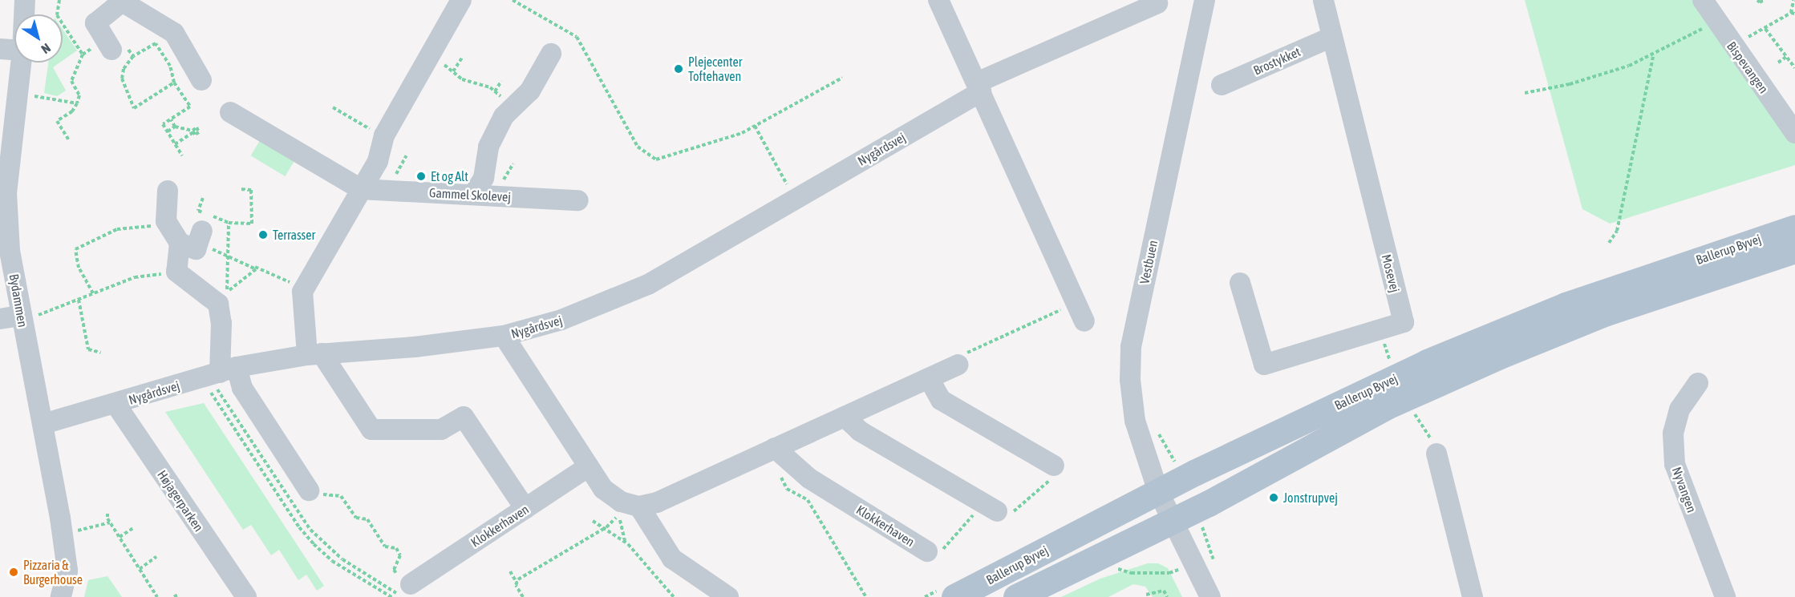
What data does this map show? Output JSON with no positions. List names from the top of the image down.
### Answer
{
  "streets": {
    "main road": ["Ballerup Byvej"],
    "street": [
      "Brostykket",
      "Bispevangen",
      "Nygårdsvej",
      "Gammel Skolevej",
      "Vestbuen",
      "Mosevej",
      "Bydammen",
      "Nyvangen",
      "Højagerparken",
      "Klokkerhaven"
    ]
  },
  "crossings": [
    ["Brostykket", "Mosevej"],
    ["Nygårdsvej", "Bydammen"],
    ["Nygårdsvej", "Højagerparken"],
    ["Ballerup Byvej", "Vestbuen"]
  ],
  "places": [
    "Plejecenter Toftehaven",
    "Et og Alt",
    "Terrasser",
    "Jonstrupvej",
    "Pizzaria & Burgerhouse"
  ],
  "north": "bottom right"
}
